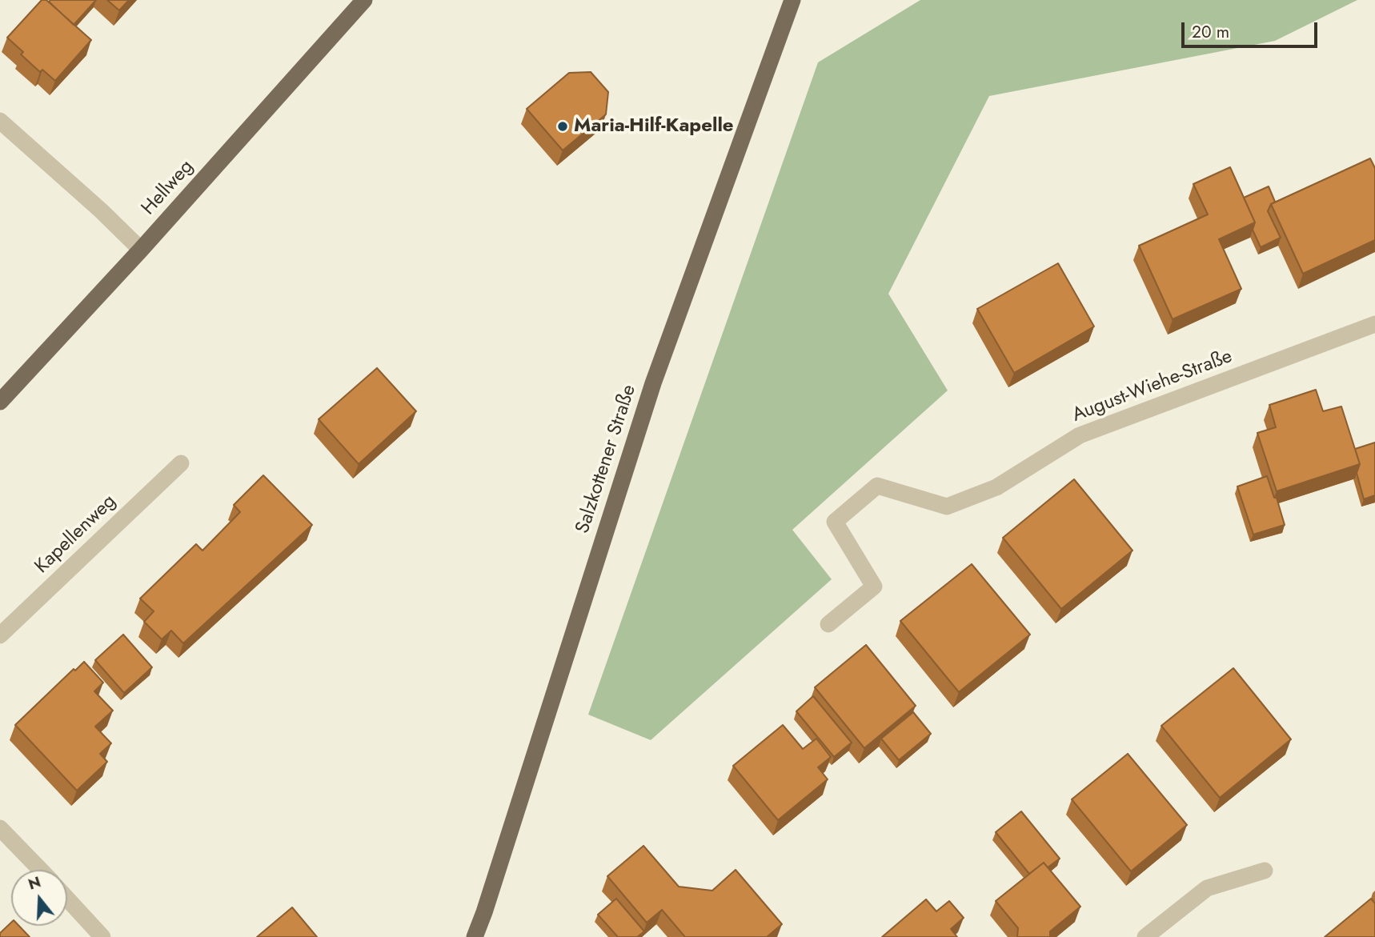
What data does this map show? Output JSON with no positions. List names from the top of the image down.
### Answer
{
  "streets": {
    "main road": ["Hellweg", "Salzkottener Straße"],
    "street": ["August-Wiehe-Straße", "Kapellenweg"]
  },
  "places": ["Maria-Hilf-Kapelle"],
  "scale_bar": "20 m",
  "north": "top"
}
